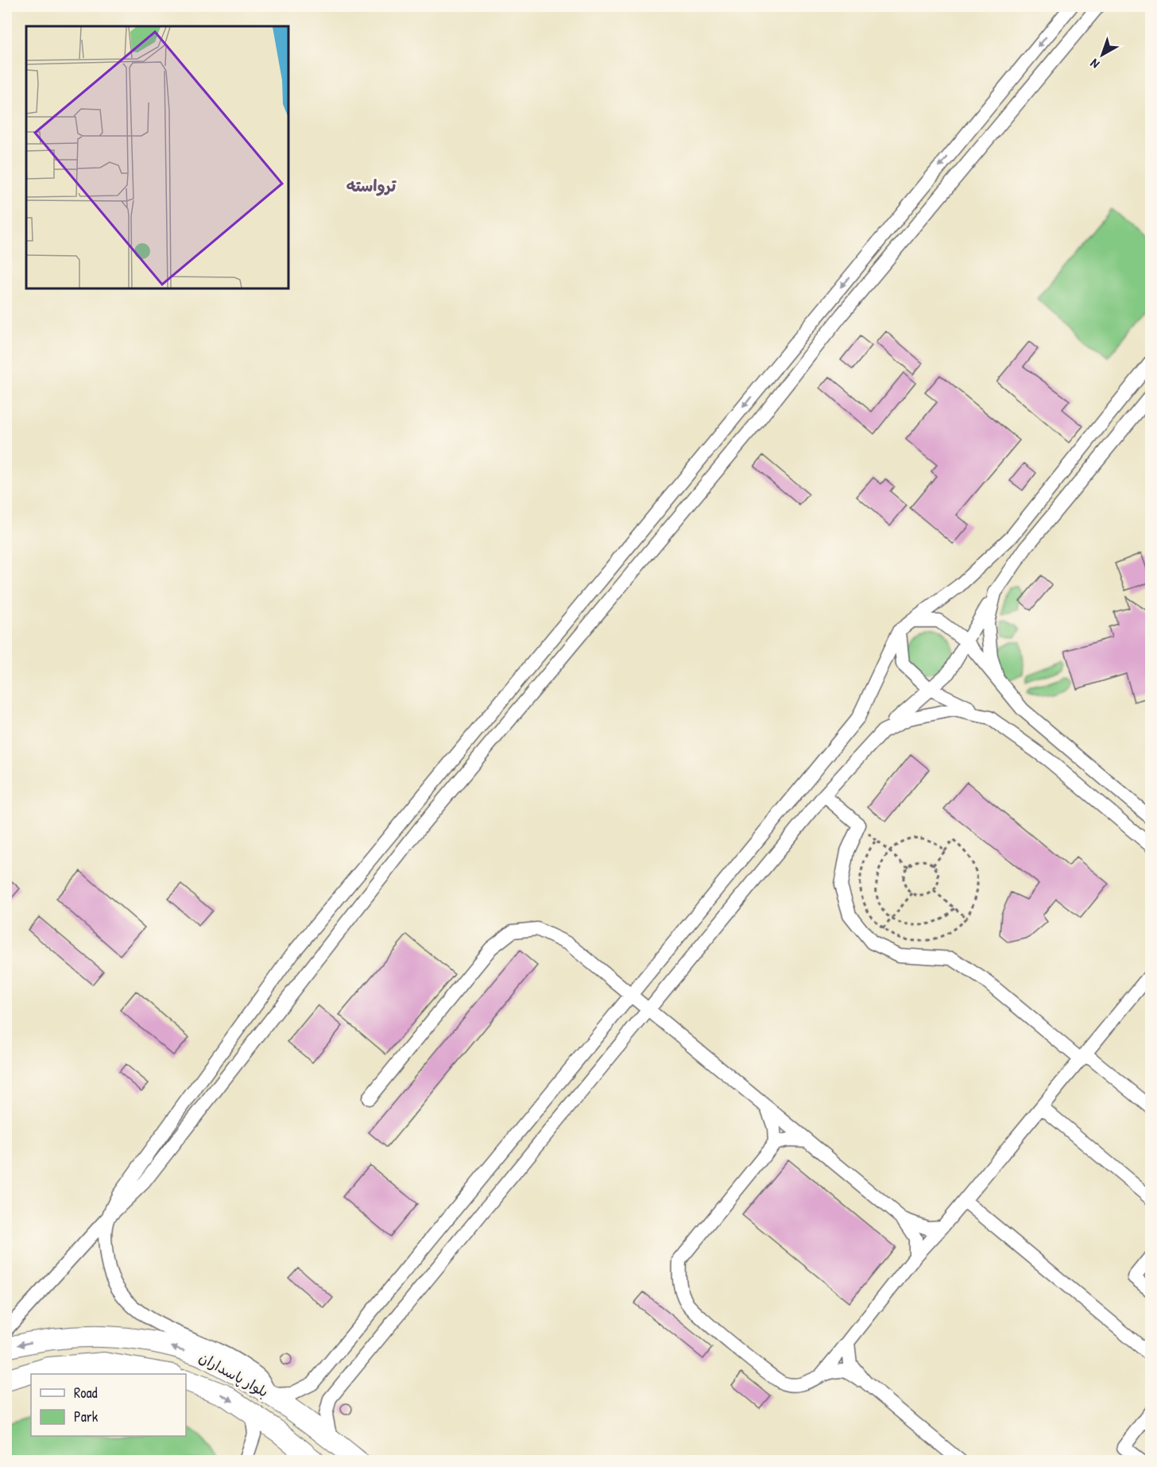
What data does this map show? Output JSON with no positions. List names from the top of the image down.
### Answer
{
  "streets": {
    "highway": ["بلوار پاسداران"]
  },
  "districts": ["ترواسته"],
  "legend": ["Road", "Park"],
  "north": "bottom left"
}
